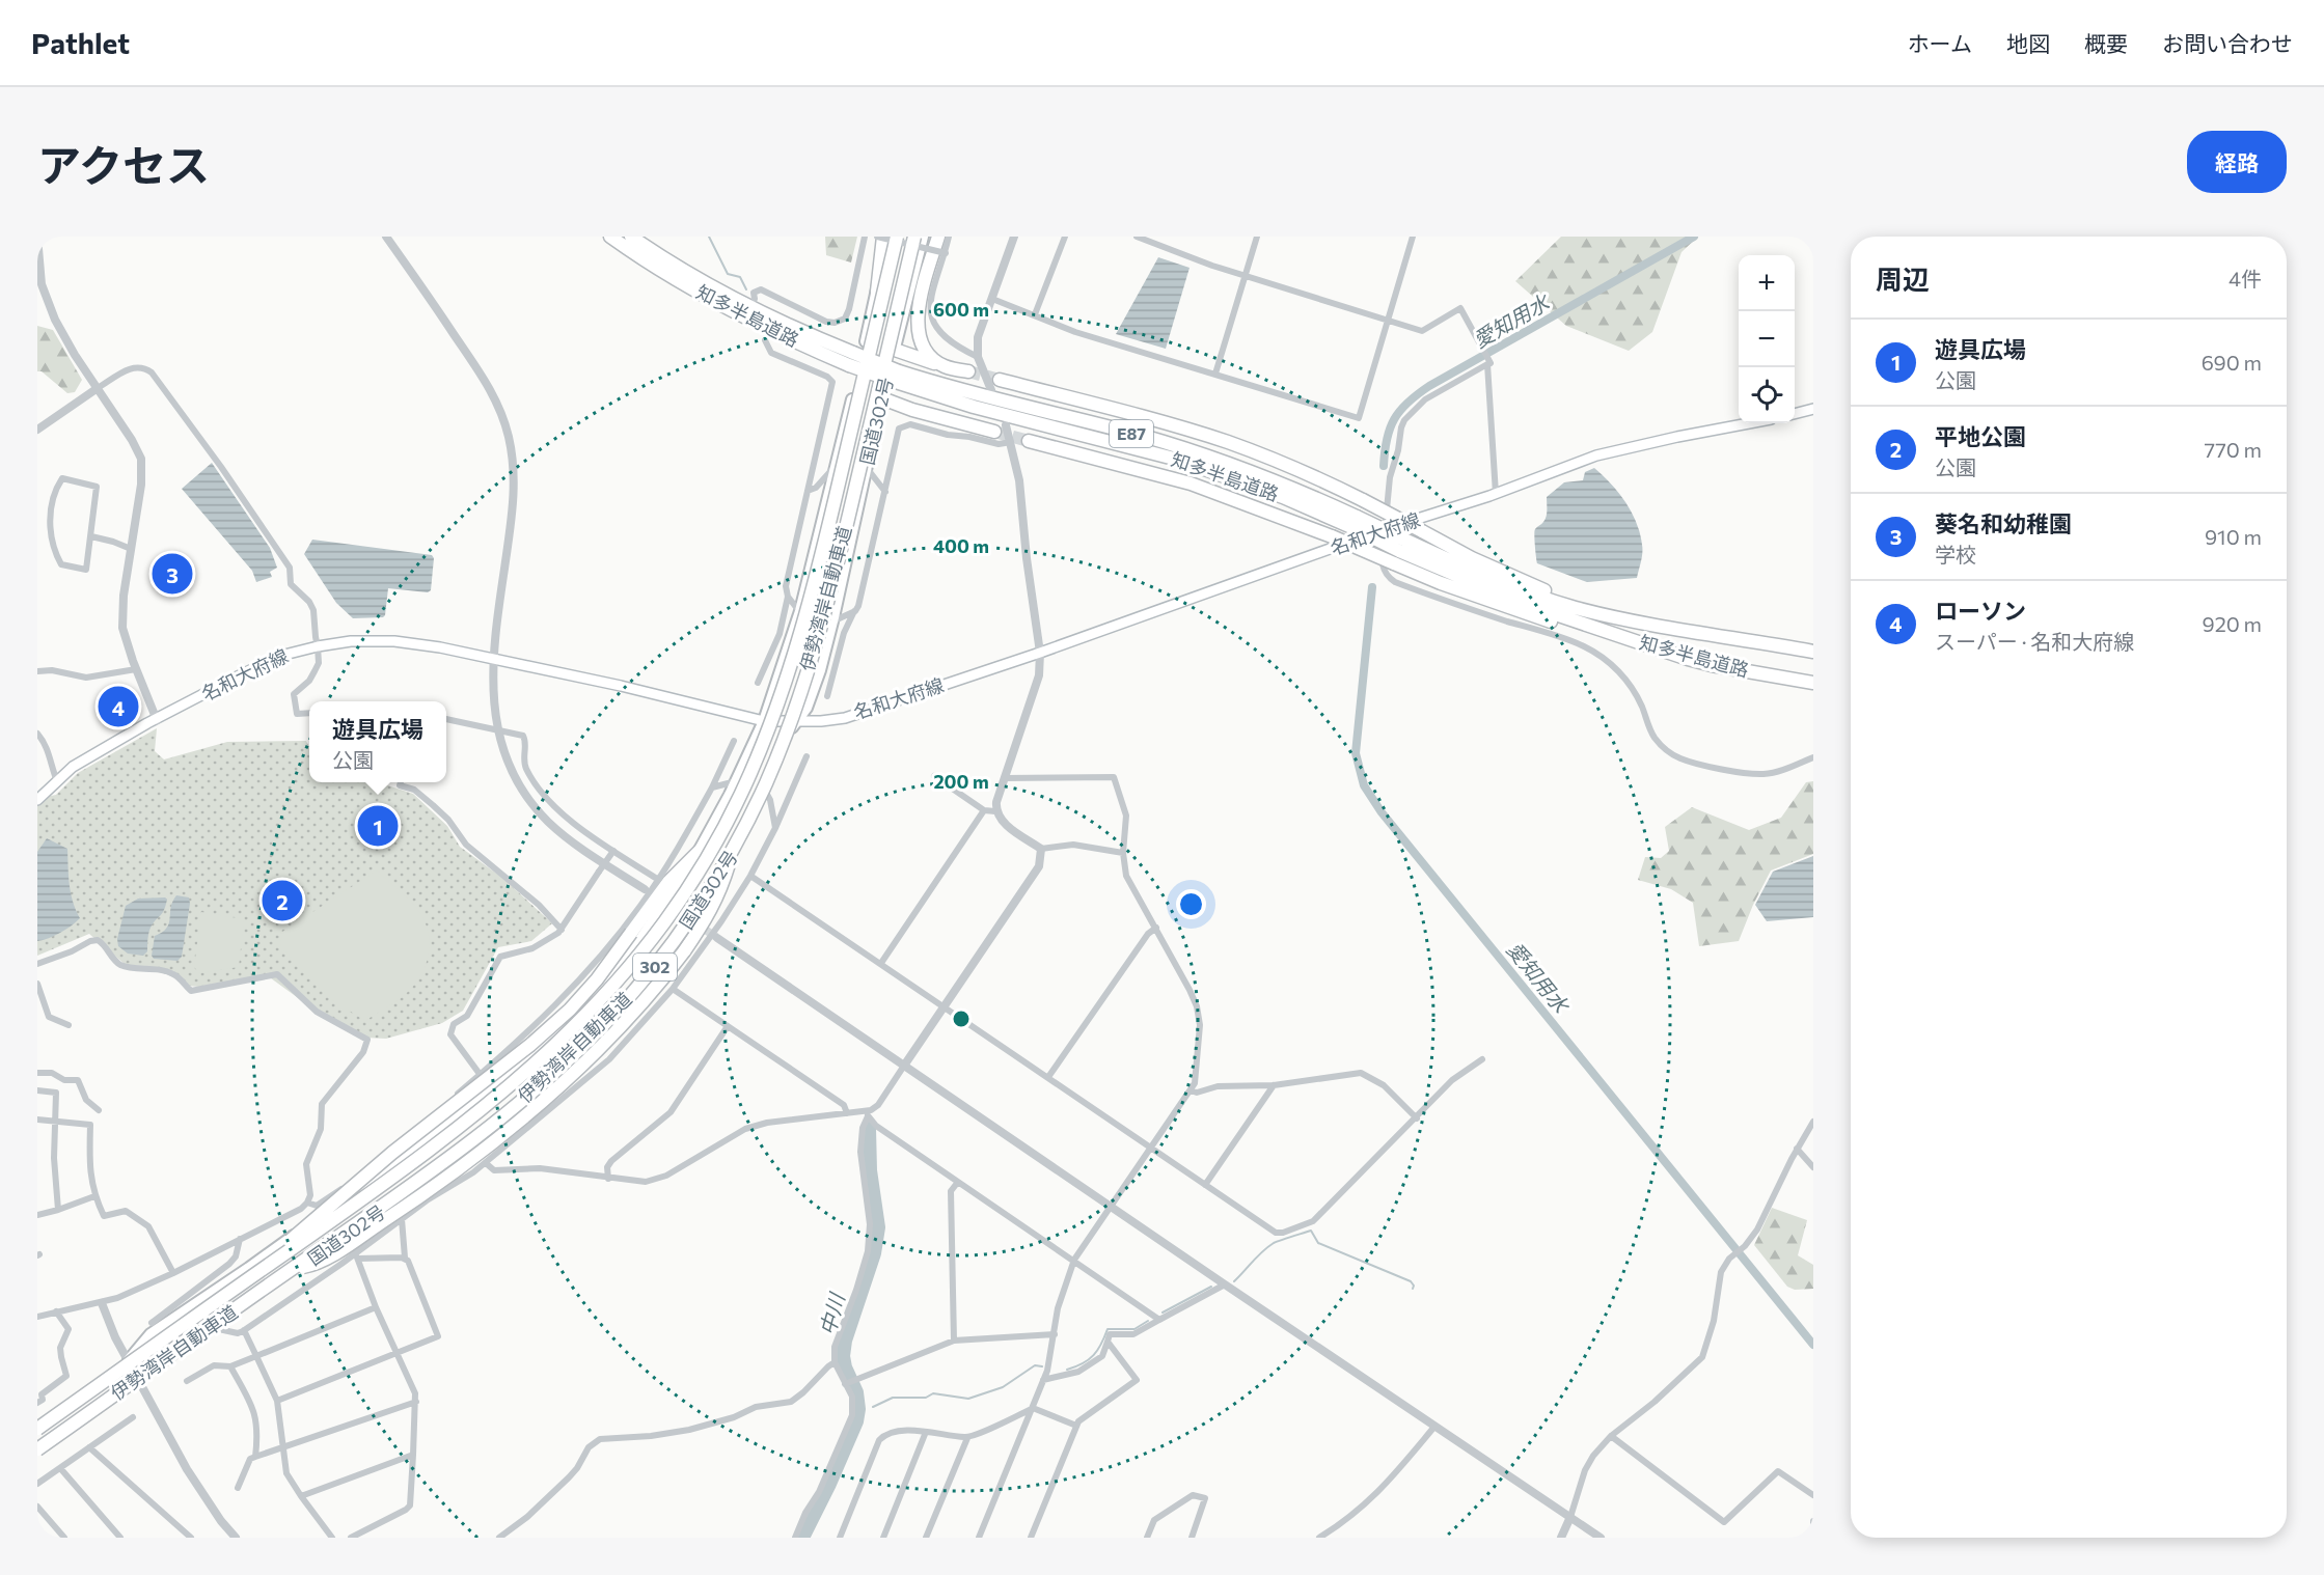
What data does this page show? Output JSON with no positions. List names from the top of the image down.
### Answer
{
  "streets": {
    "highway": [
      "知多半島道路",
      "国道302号",
      "E87",
      "伊勢湾岸自動車道",
      "302"
    ],
    "main road": ["名和大府線"]
  },
  "crossings": [
    ["国道302号", "名和大府線"],
    ["国道302号", "伊勢湾岸自動車道"]
  ],
  "water": ["愛知用水", "中川"],
  "page": {
    "header": "Pathlet",
    "nav": [
      "ホーム",
      "地図",
      "概要",
      "お問い合わせ"
    ],
    "title": "アクセス",
    "buttons": "経路",
    "heading": ["周辺", "4件"],
    "map_buttons": ["+", "−"],
    "list": [
      {
        "mark": "1",
        "name": "遊具広場",
        "note": "公園",
        "value": "690 m"
      },
      {
        "mark": "2",
        "name": "平地公園",
        "note": "公園",
        "value": "770 m"
      },
      {
        "mark": "3",
        "name": "葵名和幼稚園",
        "note": "学校",
        "value": "910 m"
      },
      {
        "mark": "4",
        "name": "ローソン",
        "note": "スーパー · 名和大府線",
        "value": "920 m"
      }
    ],
    "pins": [
      "3",
      "4",
      "1",
      "2"
    ],
    "popup": ["遊具広場", "公園"]
  },
  "rings": ["600 m", "400 m", "200 m"]
}
